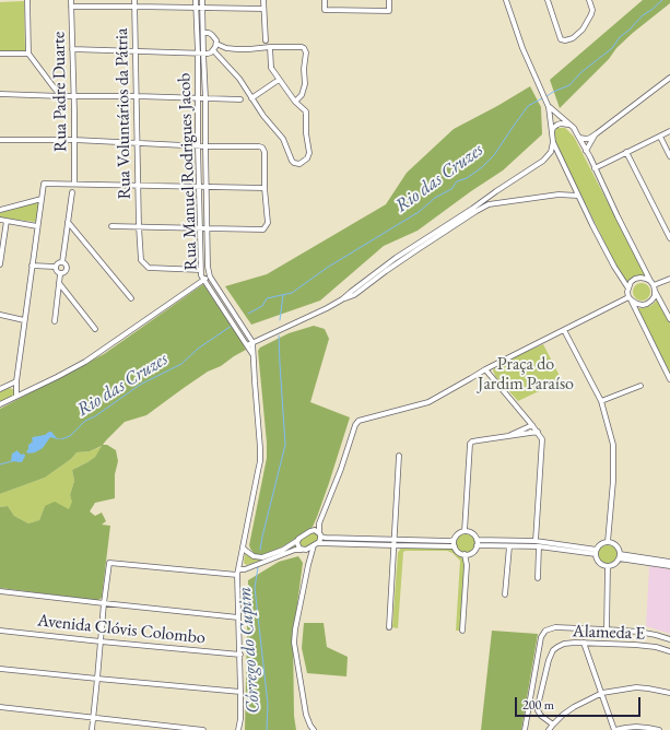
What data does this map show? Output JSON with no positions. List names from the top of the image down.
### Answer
{
  "streets": {
    "street": [
      "Rua Padre Duarte",
      "Rua Voluntários da Pátria",
      "Rua Manuel Rodrigues Jacob",
      "Avenida Clóvis Colombo",
      "Alameda E"
    ]
  },
  "crossings": [
    ["Rua Voluntários da Pátria", "Rua Manuel Rodrigues Jacob"],
    ["Rua Manuel Rodrigues Jacob", "Avenida Clóvis Colombo"]
  ],
  "water": ["Rio das Cruzes", "Córrego do Cupim"],
  "parks": ["Praça do Jardim Paraíso"],
  "scale_bar": "200 m"
}
